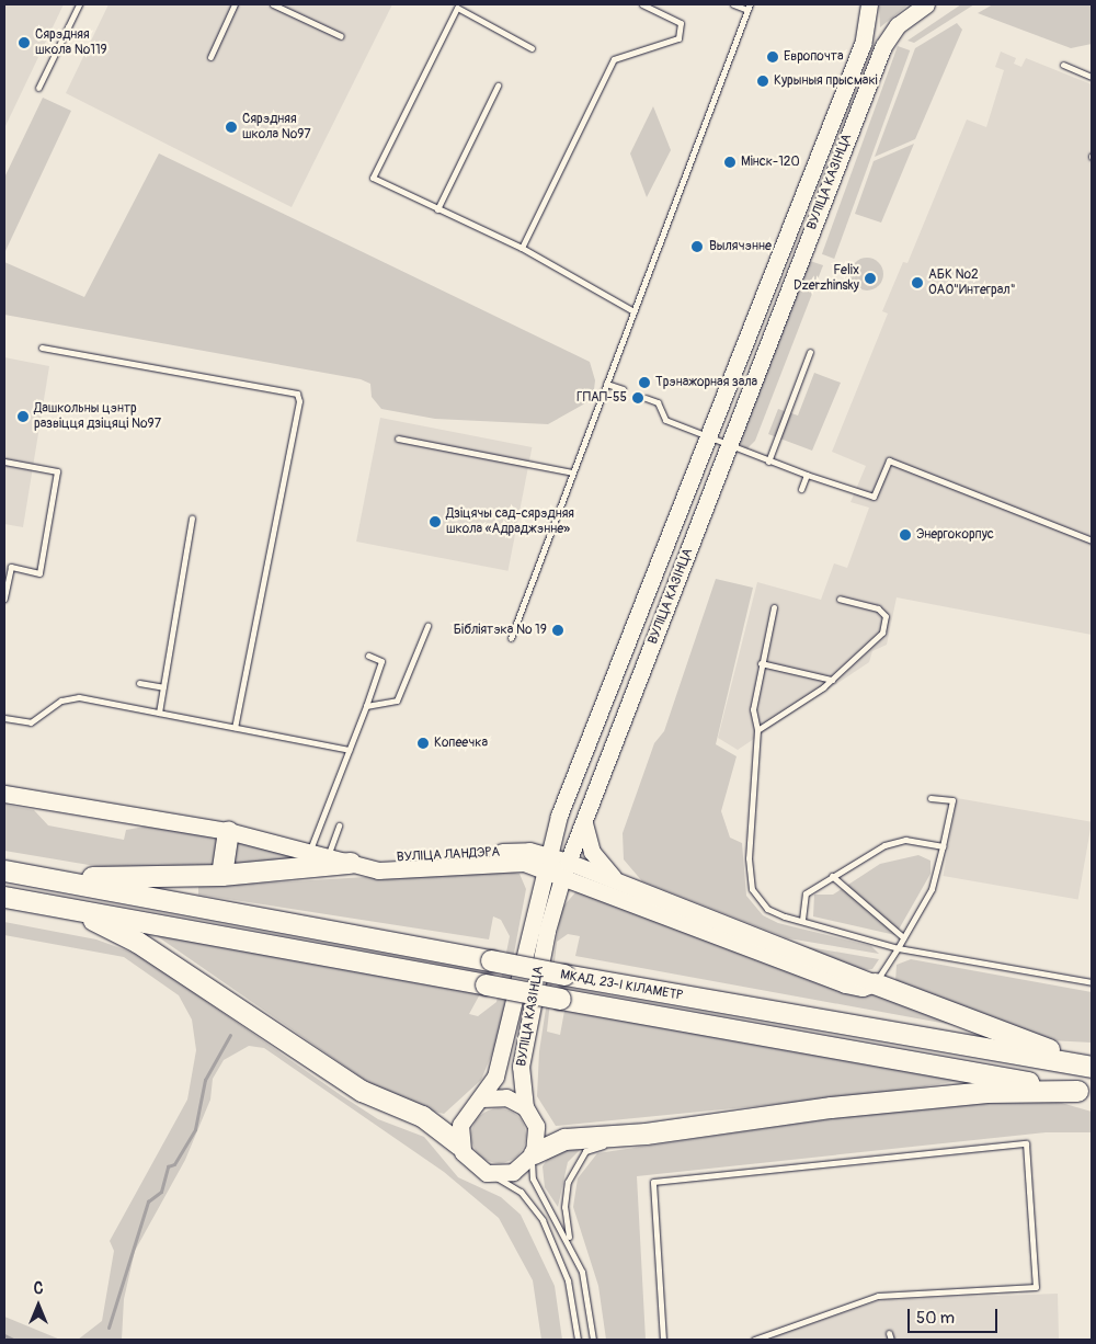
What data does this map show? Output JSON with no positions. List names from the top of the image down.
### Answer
{
  "streets": {
    "highway": ["МКАД, 23-І КІЛАМЕТР"],
    "main road": ["ВУЛІЦА КАЗІНЦА", "ВУЛІЦА ЛАНДЭРА"]
  },
  "crossings": [
    ["ВУЛІЦА КАЗІНЦА", "ВУЛІЦА ЛАНДЭРА"]
  ],
  "places": [
    "Сярэдняя школа №119",
    "Европочта",
    "Курыныя прысмакі",
    "Сярэдняя школа №97",
    "Мінск-120",
    "Вылячэнне",
    "Felix Dzerzhinsky",
    "АБК №2 ОАО\"Интеграл\"",
    "Трэнажорная зала",
    "ГПАП-55",
    "Дашкольны цэнтр развіцця дзіцяці №97",
    "Дзіцячы сад-сярэдняя школа «Адраджэнне»",
    "Энергокорпус",
    "Бібліятэка № 19",
    "Копеечка"
  ],
  "scale_bar": "50 m",
  "north": "top"
}
